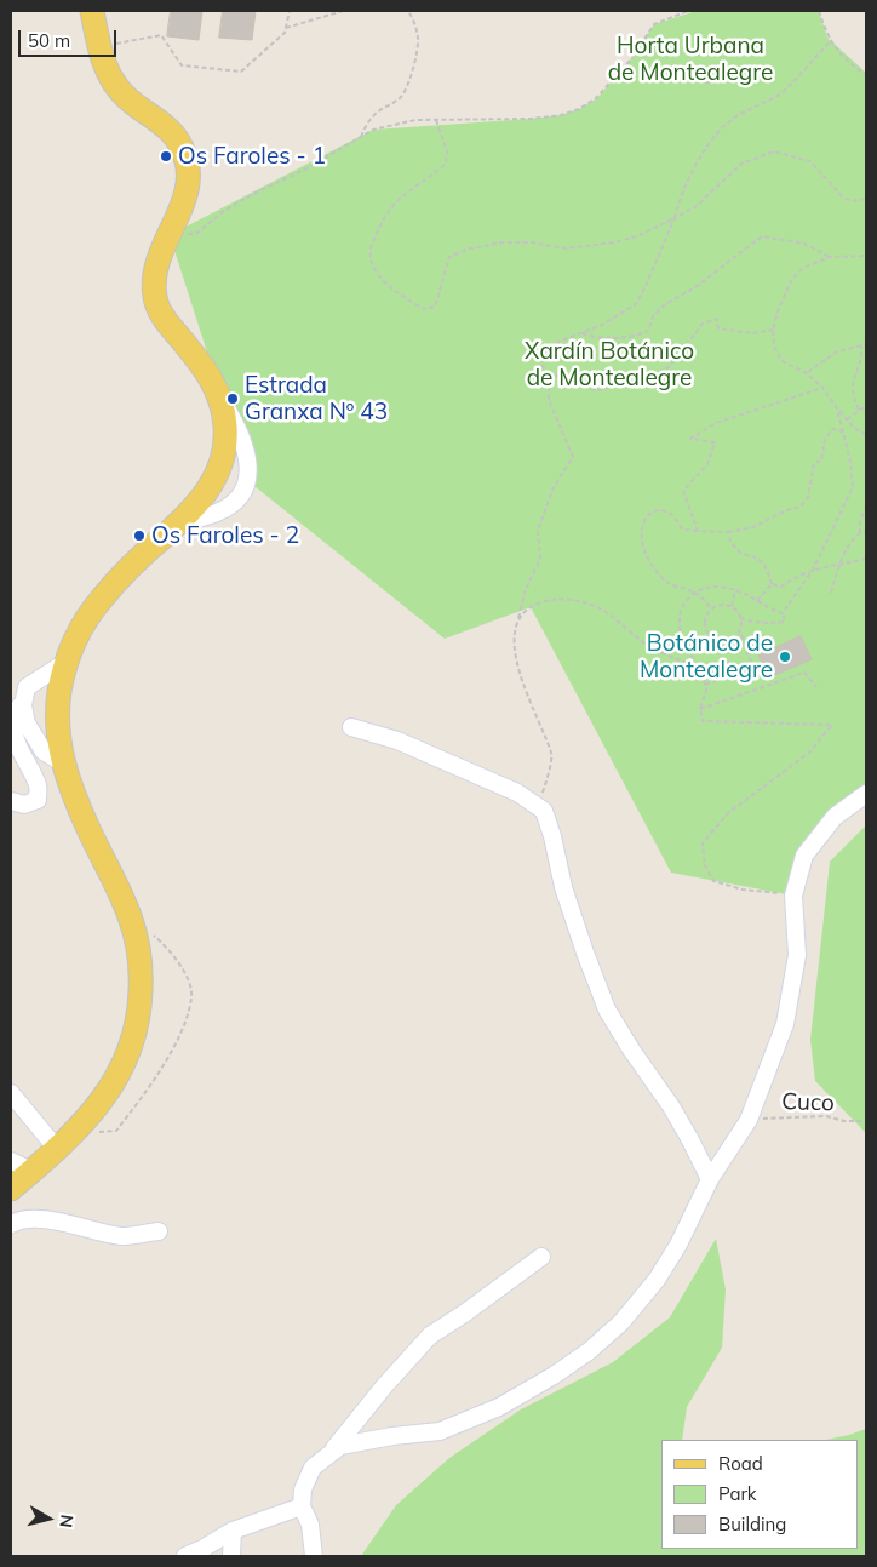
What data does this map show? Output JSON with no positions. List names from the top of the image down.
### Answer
{
  "streets": {
    "path": ["Cuco"]
  },
  "parks": ["Horta Urbana de Montealegre", "Xardín Botánico de Montealegre"],
  "places": [
    "Os Faroles - 1",
    "Estrada Granxa Nº 43",
    "Os Faroles - 2",
    "Botánico de Montealegre"
  ],
  "legend": ["Road", "Park", "Building"],
  "scale_bar": "50 m",
  "north": "right"
}
